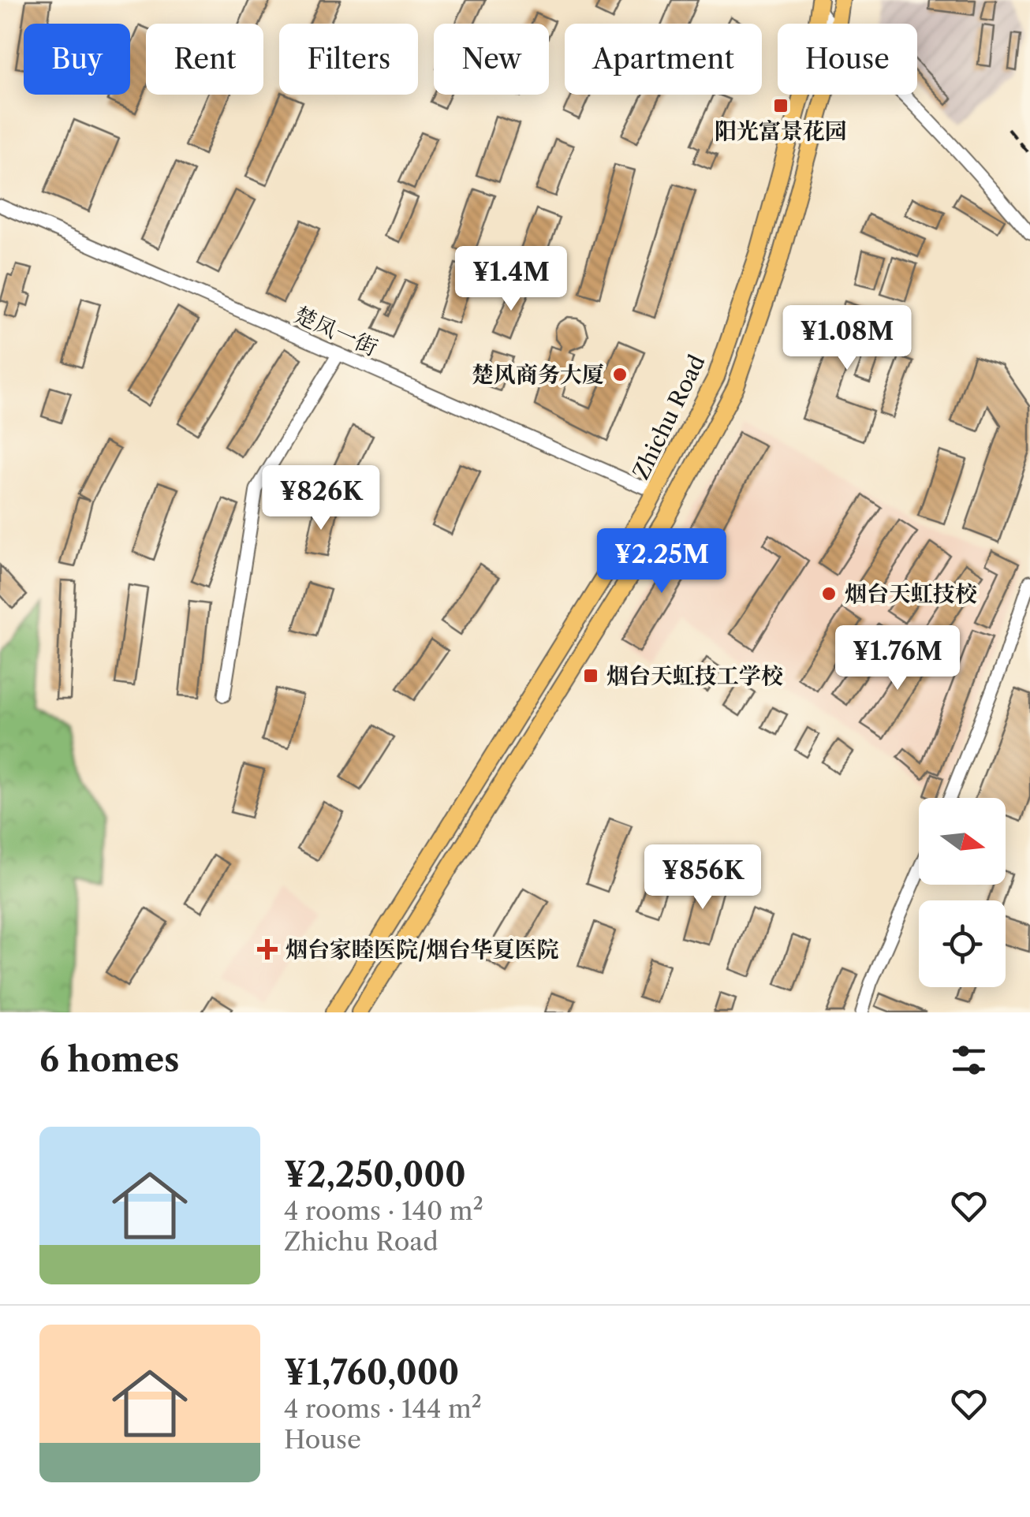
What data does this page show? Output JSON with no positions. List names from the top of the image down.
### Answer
{
  "streets": {
    "main road": ["Zhichu Road"],
    "street": ["楚凤一街"]
  },
  "crossings": [
    ["楚凤一街", "Zhichu Road"]
  ],
  "places": {
    "transit": ["阳光富景花园", "烟台天虹技工学校"],
    "other": ["楚风商务大厦", "烟台天虹技校"],
    "health": ["烟台家睦医院/烟台华夏医院"]
  },
  "north": "right",
  "page": {
    "chip": [
      "Buy",
      "Rent",
      "Filters",
      "New",
      "Apartment",
      "House"
    ],
    "price": [
      "¥1.4M",
      "¥1.08M",
      "¥826K",
      "¥2.25M",
      "¥1.76M",
      "¥856K"
    ],
    "heading": "6 homes",
    "list": [
      {
        "name": "¥2,250,000",
        "note": "4 rooms · 140 m² · Zhichu Road"
      },
      {
        "name": "¥1,760,000",
        "note": "4 rooms · 144 m² · House"
      }
    ]
  }
}
